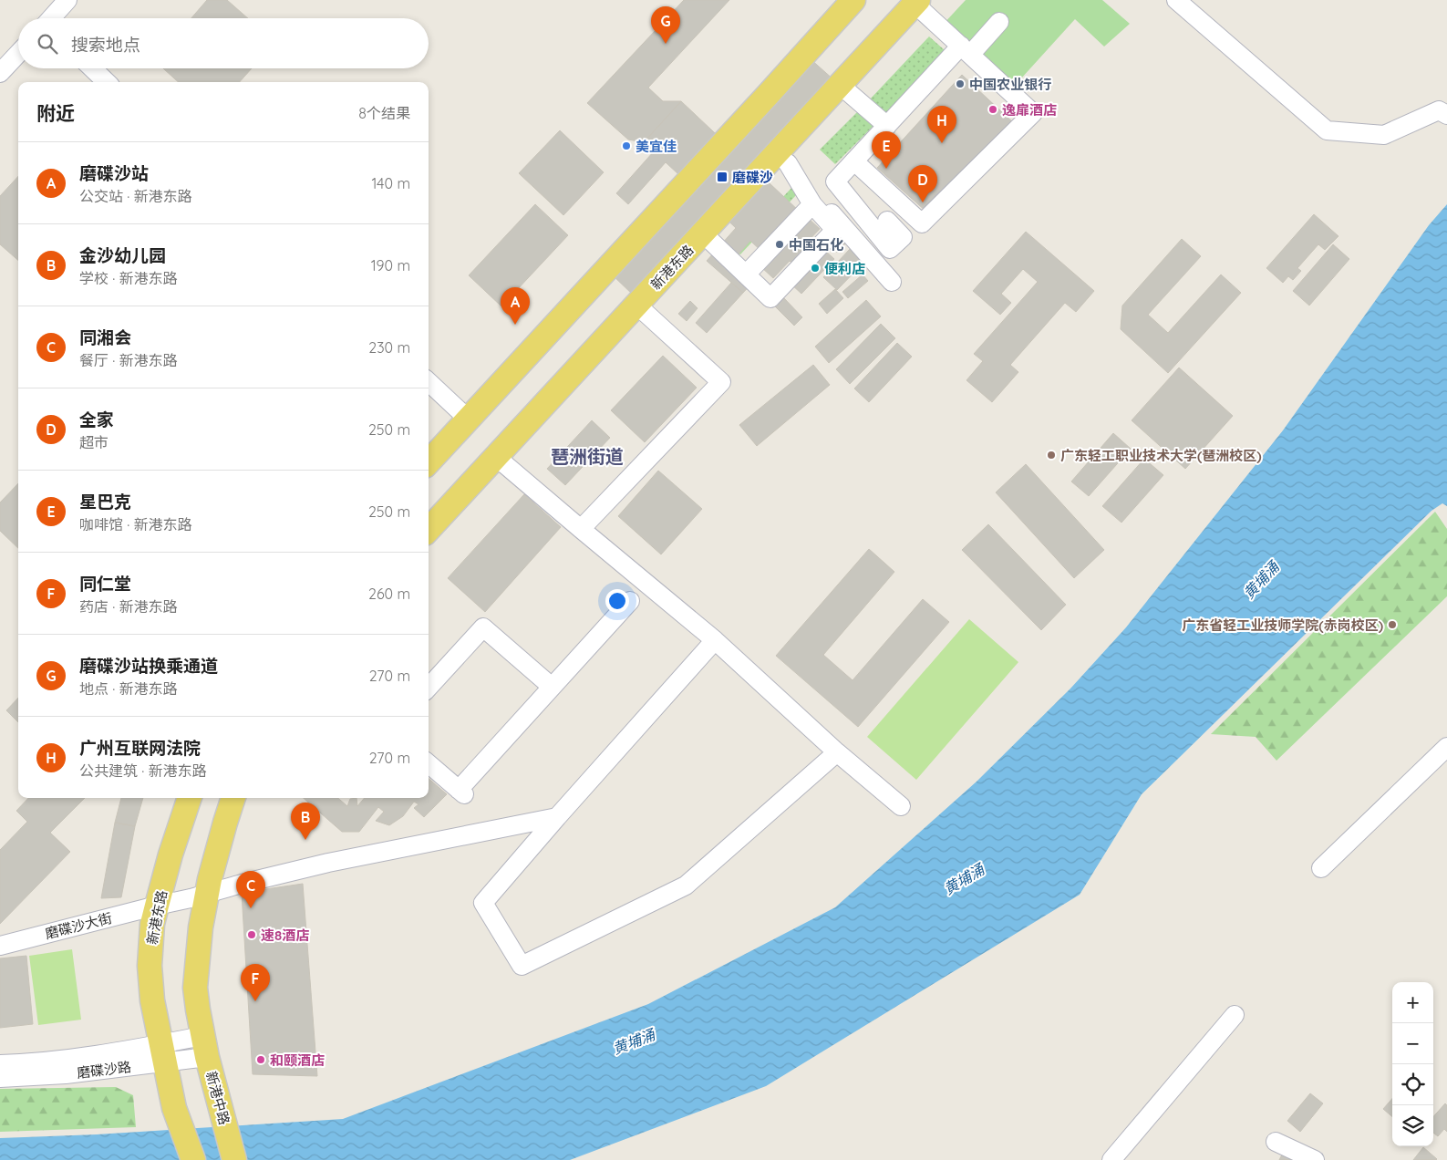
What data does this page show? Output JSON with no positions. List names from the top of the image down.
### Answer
{
  "streets": {
    "main road": ["新港东路", "新港中路"],
    "street": ["磨碟沙大街", "磨碟沙路"]
  },
  "crossings": [
    ["新港东路", "磨碟沙大街"],
    ["新港东路", "磨碟沙路"],
    ["磨碟沙路", "新港中路"]
  ],
  "districts": ["琶洲街道"],
  "water": ["黄埔涌"],
  "places": {
    "other": [
      "中国农业银行",
      "逸扉酒店",
      "美宜佳",
      "中国石化",
      "便利店",
      "广东轻工职业技术大学(琶洲校区)",
      "广东省轻工业技师学院(赤岗校区)",
      "速8酒店",
      "和颐酒店"
    ],
    "transit": ["磨碟沙"]
  },
  "page": {
    "pins": [
      "G",
      "H",
      "E",
      "D",
      "A",
      "B",
      "C",
      "F"
    ],
    "search": "搜索地点",
    "heading": ["附近", "8个结果"],
    "list": [
      {
        "mark": "A",
        "name": "磨碟沙站",
        "note": "公交站 · 新港东路",
        "value": "140 m"
      },
      {
        "mark": "B",
        "name": "金沙幼儿园",
        "note": "学校 · 新港东路",
        "value": "190 m"
      },
      {
        "mark": "C",
        "name": "同湘会",
        "note": "餐厅 · 新港东路",
        "value": "230 m"
      },
      {
        "mark": "D",
        "name": "全家",
        "note": "超市",
        "value": "250 m"
      },
      {
        "mark": "E",
        "name": "星巴克",
        "note": "咖啡馆 · 新港东路",
        "value": "250 m"
      },
      {
        "mark": "F",
        "name": "同仁堂",
        "note": "药店 · 新港东路",
        "value": "260 m"
      },
      {
        "mark": "G",
        "name": "磨碟沙站换乘通道",
        "note": "地点 · 新港东路",
        "value": "270 m"
      },
      {
        "mark": "H",
        "name": "广州互联网法院",
        "note": "公共建筑 · 新港东路",
        "value": "270 m"
      }
    ],
    "map_buttons": ["+", "−"]
  }
}
